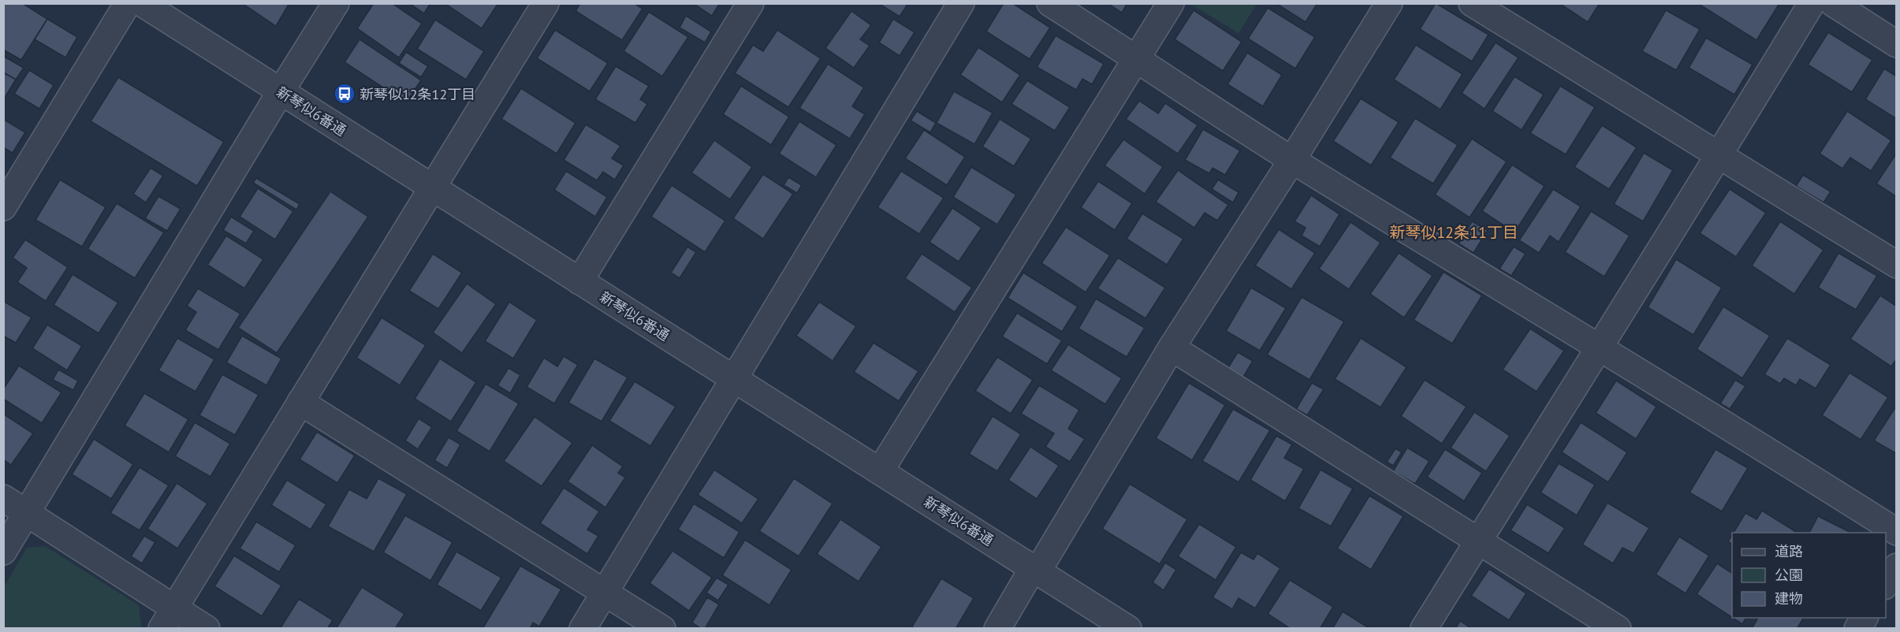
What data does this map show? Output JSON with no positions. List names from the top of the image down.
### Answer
{
  "streets": {
    "street": ["新琴似6番通"]
  },
  "districts": ["新琴似12条11丁目"],
  "places": {
    "bus stop": ["新琴似12条12丁目"]
  },
  "legend": ["道路", "公園", "建物"]
}
